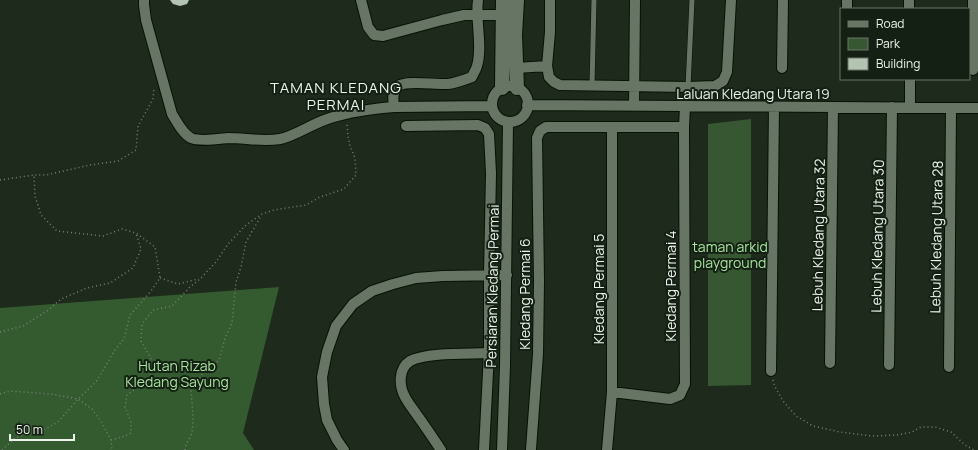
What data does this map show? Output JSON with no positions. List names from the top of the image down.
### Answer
{
  "streets": {
    "street": [
      "Laluan Kledang Utara 19",
      "Lebuh Kledang Utara 32",
      "Lebuh Kledang Utara 30",
      "Lebuh Kledang Utara 28",
      "Persiaran Kledang Permai",
      "Kledang Permai 4",
      "Kledang Permai 5",
      "Kledang Permai 6"
    ]
  },
  "crossings": [
    ["Laluan Kledang Utara 19", "Lebuh Kledang Utara 32"],
    ["Laluan Kledang Utara 19", "Lebuh Kledang Utara 30"],
    ["Laluan Kledang Utara 19", "Lebuh Kledang Utara 28"],
    ["Laluan Kledang Utara 19", "Persiaran Kledang Permai"],
    ["Laluan Kledang Utara 19", "Kledang Permai 4"],
    ["Kledang Permai 4", "Kledang Permai 5"],
    ["Kledang Permai 5", "Kledang Permai 6"]
  ],
  "districts": ["TAMAN KLEDANG PERMAI"],
  "parks": ["taman arkid playground", "Hutan Rizab Kledang Sayung"],
  "legend": ["Road", "Park", "Building"],
  "scale_bar": "50 m"
}
